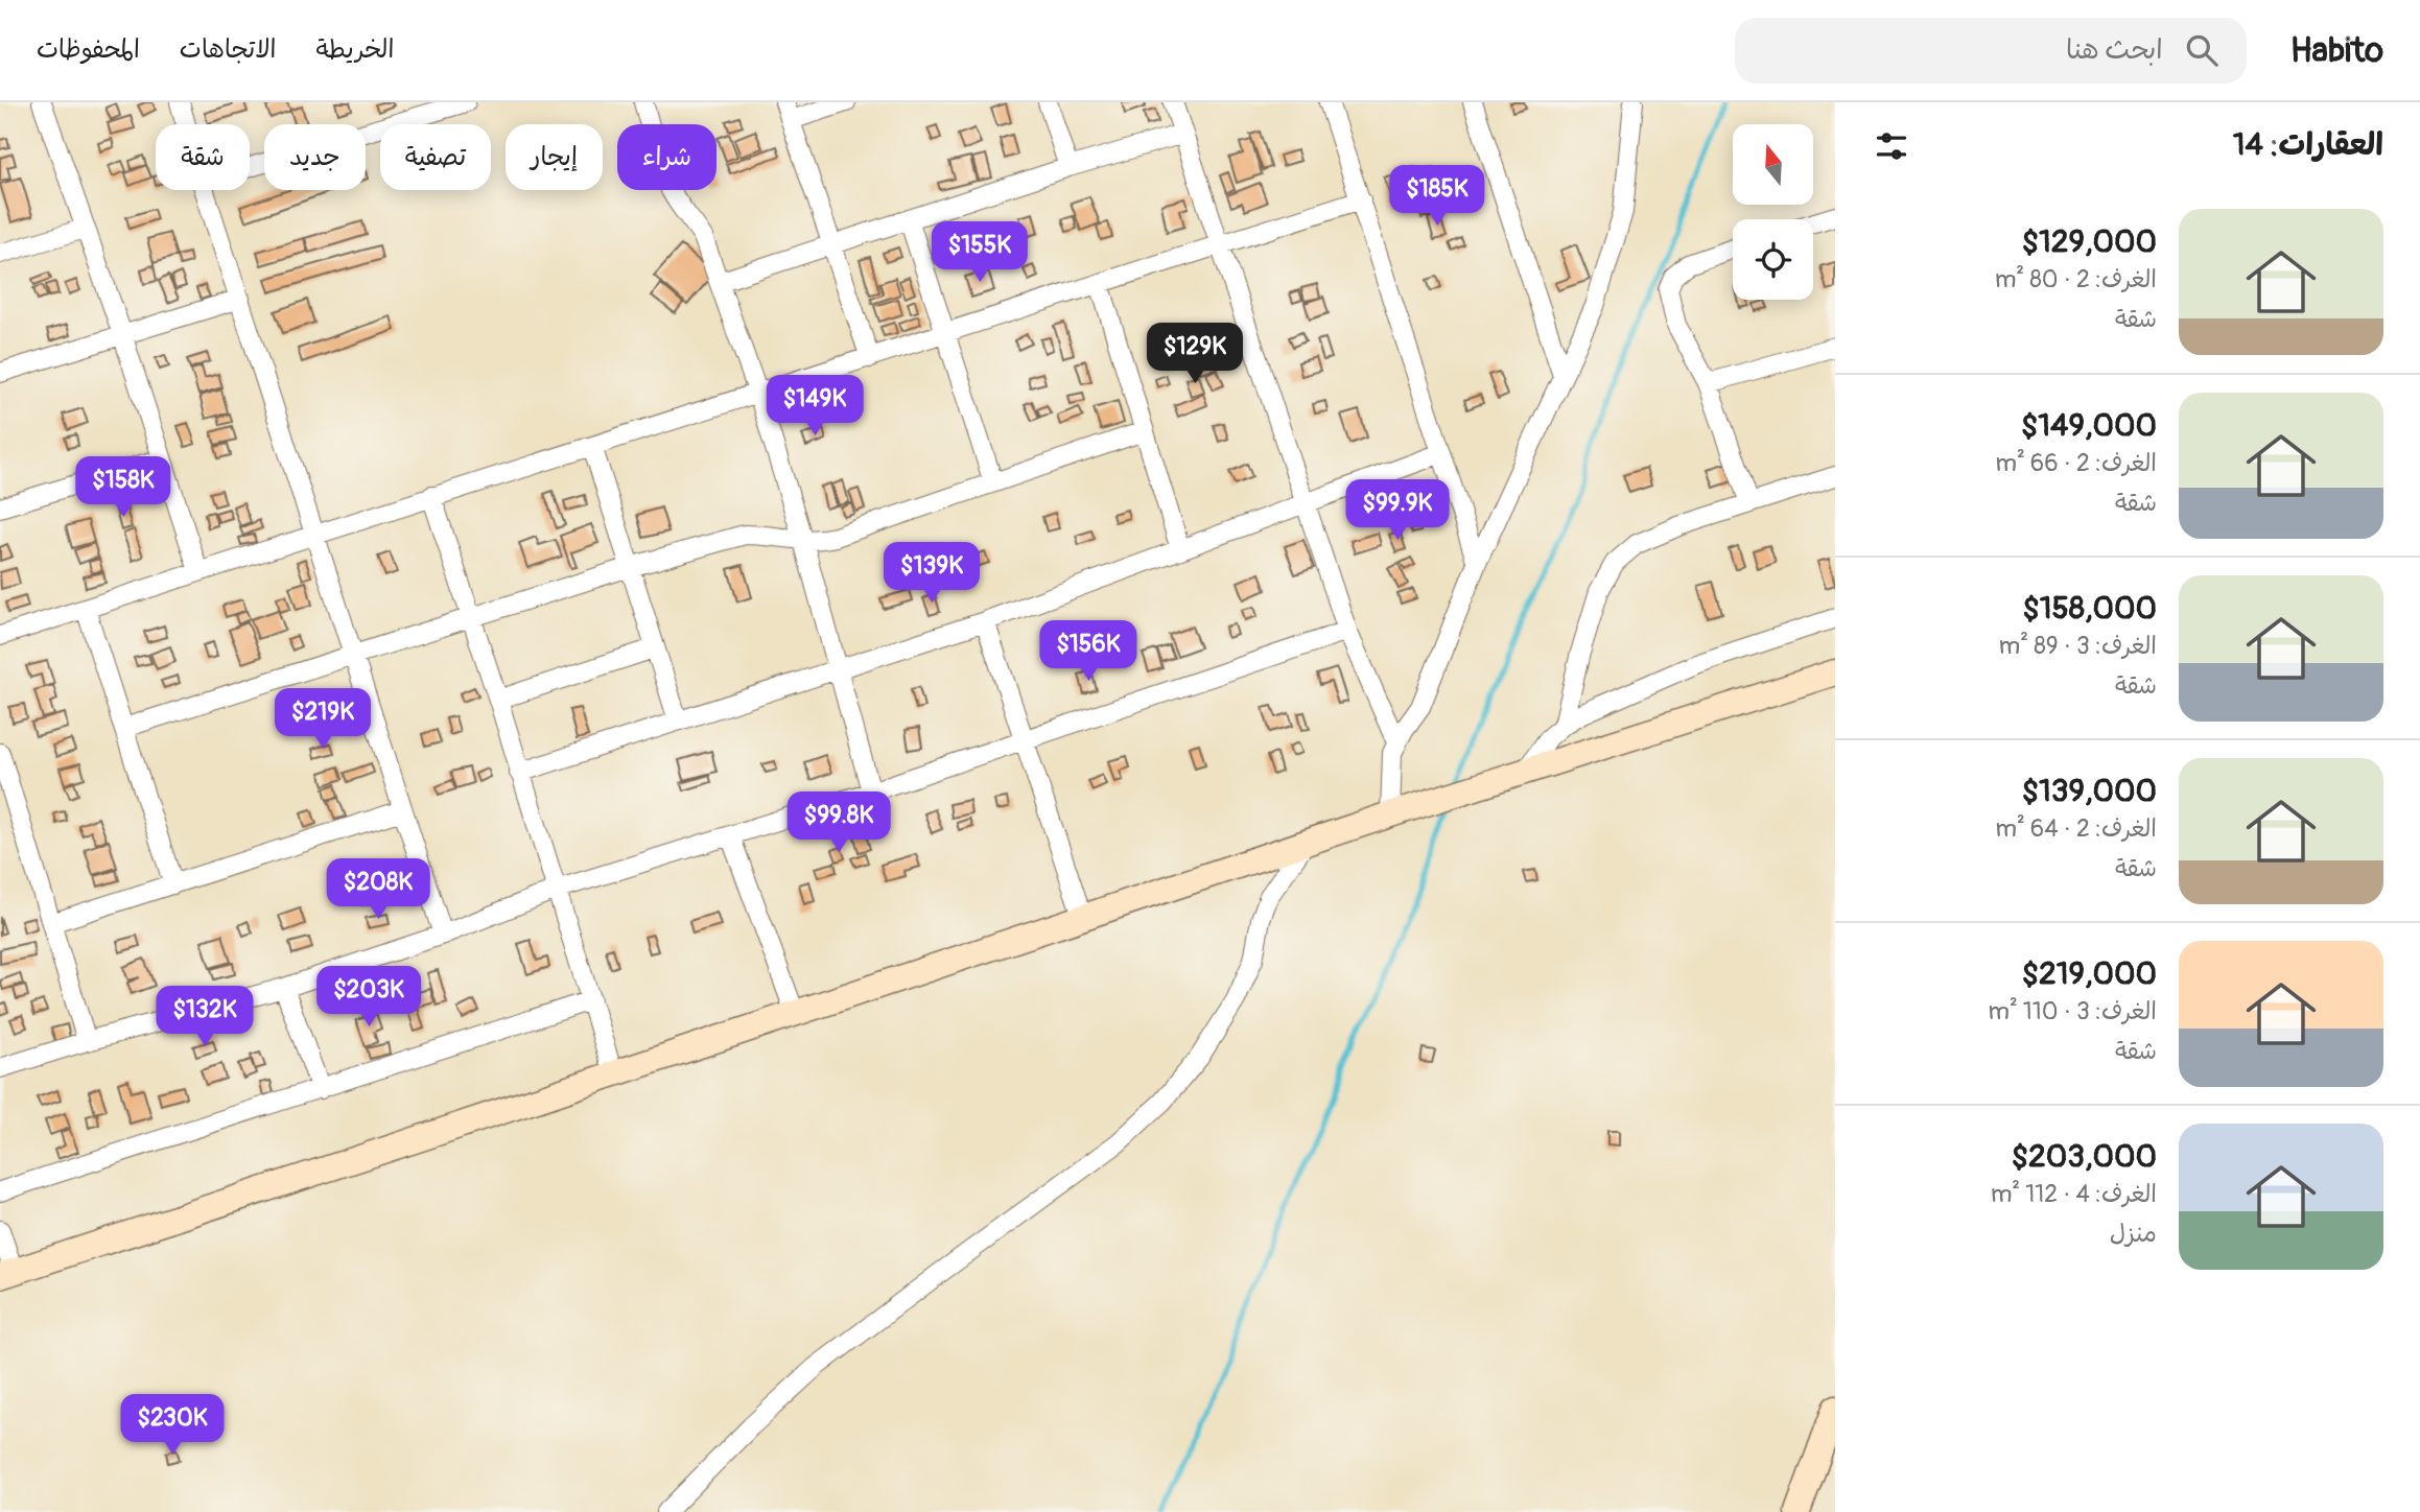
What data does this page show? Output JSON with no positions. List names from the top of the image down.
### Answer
{
  "north": "top",
  "page": {
    "header": "Habito",
    "search": "ابحث هنا",
    "nav": ["الخريطة", "الاتجاهات", "المحفوظات"],
    "heading": "العقارات: 14",
    "chip": [
      "شراء",
      "إيجار",
      "تصفية",
      "جديد",
      "شقة"
    ],
    "price": [
      "$185K",
      "$155K",
      "$129K",
      "$149K",
      "$158K",
      "$99.9K",
      "$139K",
      "$156K",
      "$219K",
      "$99.8K",
      "$208K",
      "$203K",
      "$132K",
      "$230K"
    ],
    "list": [
      {
        "name": "$129,000",
        "note": "الغرف: 2 · 80 m² · شقة"
      },
      {
        "name": "$149,000",
        "note": "الغرف: 2 · 66 m² · شقة"
      },
      {
        "name": "$158,000",
        "note": "الغرف: 3 · 89 m² · شقة"
      },
      {
        "name": "$139,000",
        "note": "الغرف: 2 · 64 m² · شقة"
      },
      {
        "name": "$219,000",
        "note": "الغرف: 3 · 110 m² · شقة"
      },
      {
        "name": "$203,000",
        "note": "الغرف: 4 · 112 m² · منزل"
      }
    ]
  }
}
